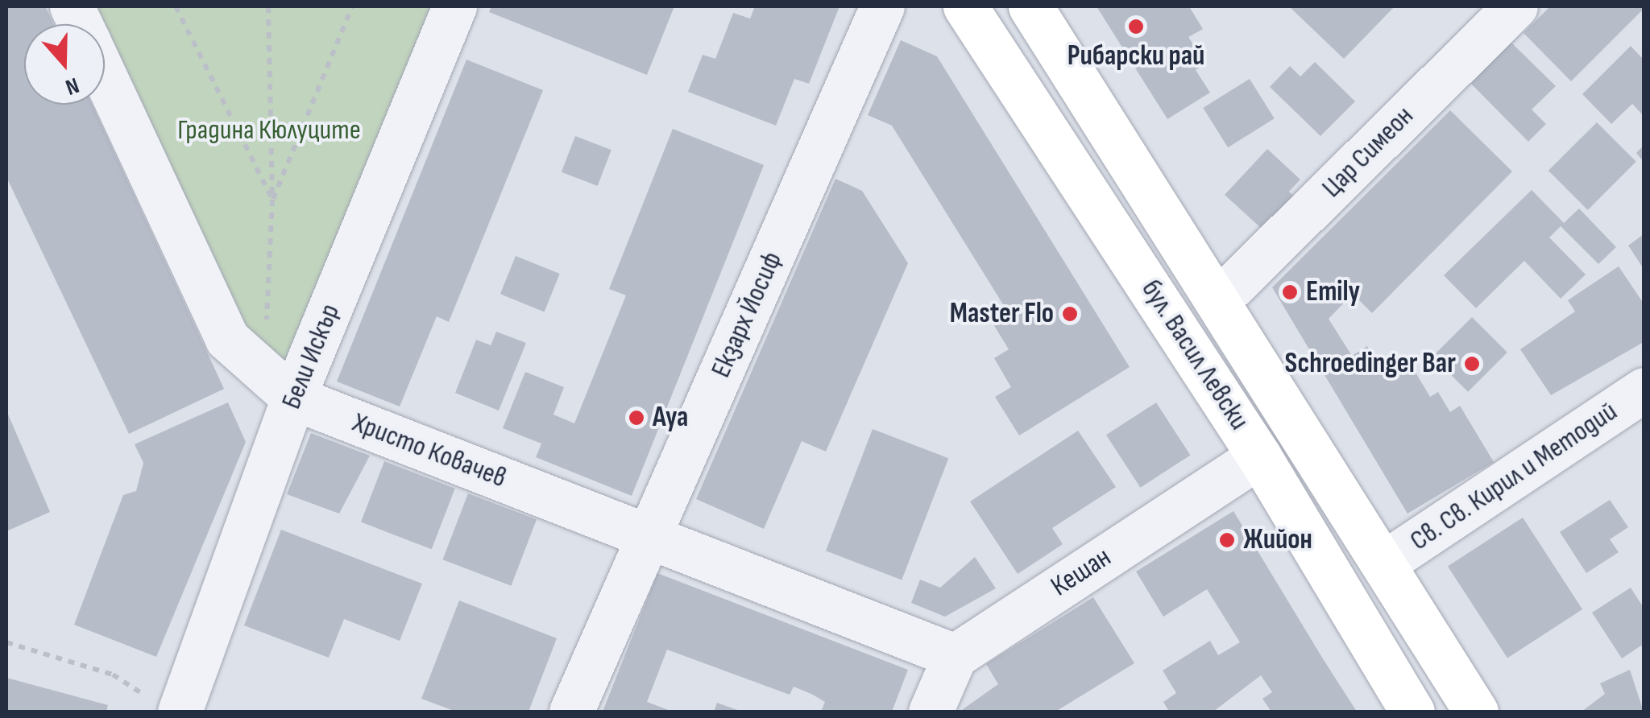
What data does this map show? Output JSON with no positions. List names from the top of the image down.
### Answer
{
  "streets": {
    "main road": ["бул. Васил Левски"],
    "street": [
      "Цар Симеон",
      "Екзарх Йосиф",
      "Бели Искър",
      "Христо Ковачев",
      "Св. Св. Кирил и Методий",
      "Кешан"
    ]
  },
  "crossings": [
    ["Цар Симеон", "бул. Васил Левски"],
    ["Екзарх Йосиф", "Христо Ковачев"],
    ["бул. Васил Левски", "Св. Св. Кирил и Методий"],
    ["бул. Васил Левски", "Кешан"],
    ["Бели Искър", "Христо Ковачев"],
    ["Христо Ковачев", "Кешан"]
  ],
  "parks": ["Градина Кюлуците"],
  "places": [
    "Рибарски рай",
    "Emily",
    "Master Flo",
    "Schroedinger Bar",
    "Aya",
    "Жийон"
  ],
  "north": "bottom"
}
